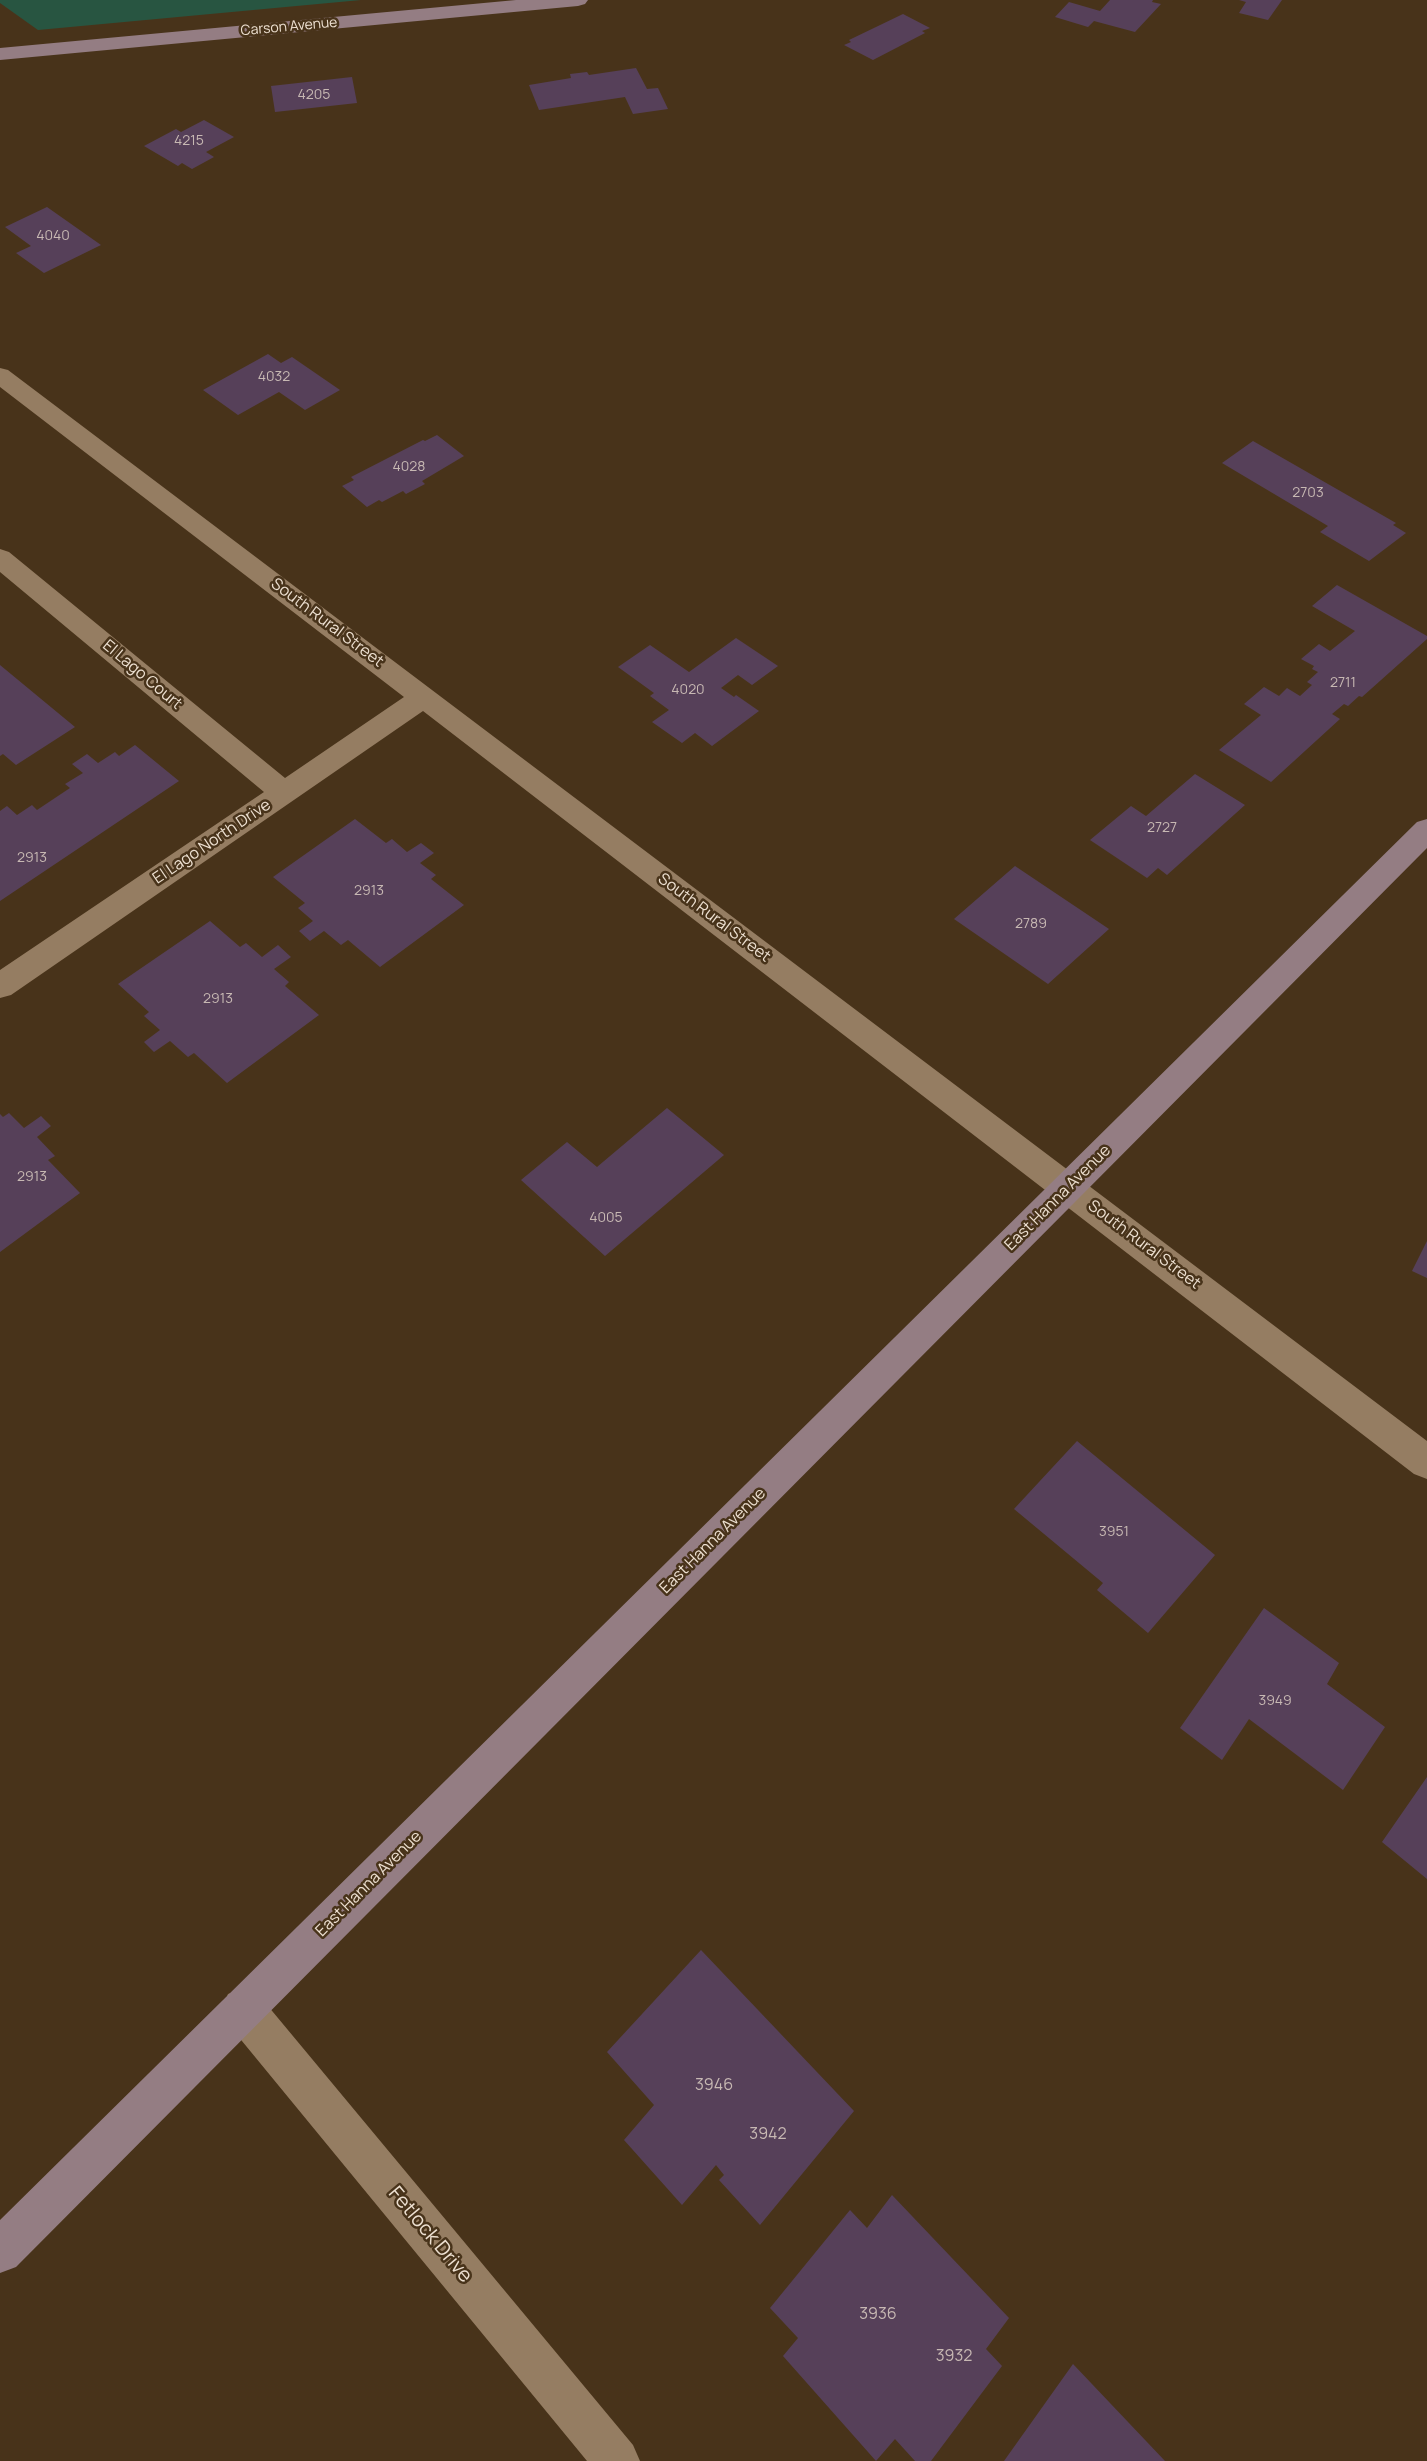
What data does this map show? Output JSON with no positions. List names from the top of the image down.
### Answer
{
  "streets": {
    "main road": ["Carson Avenue", "East Hanna Avenue"],
    "street": [
      "South Rural Street",
      "El Lago Court",
      "El Lago North Drive",
      "Fetlock Drive"
    ]
  },
  "crossings": [
    ["South Rural Street", "El Lago North Drive"],
    ["South Rural Street", "East Hanna Avenue"],
    ["El Lago Court", "El Lago North Drive"],
    ["East Hanna Avenue", "Fetlock Drive"]
  ],
  "house_numbers": [
    "4205",
    "4215",
    "4040",
    "4032",
    "4028",
    "2703",
    "2711",
    "4020",
    "2727",
    "2913",
    "2913",
    "2789",
    "2913",
    "2913",
    "4005",
    "3951",
    "3949",
    "3946",
    "3942",
    "3936",
    "3932"
  ]
}
